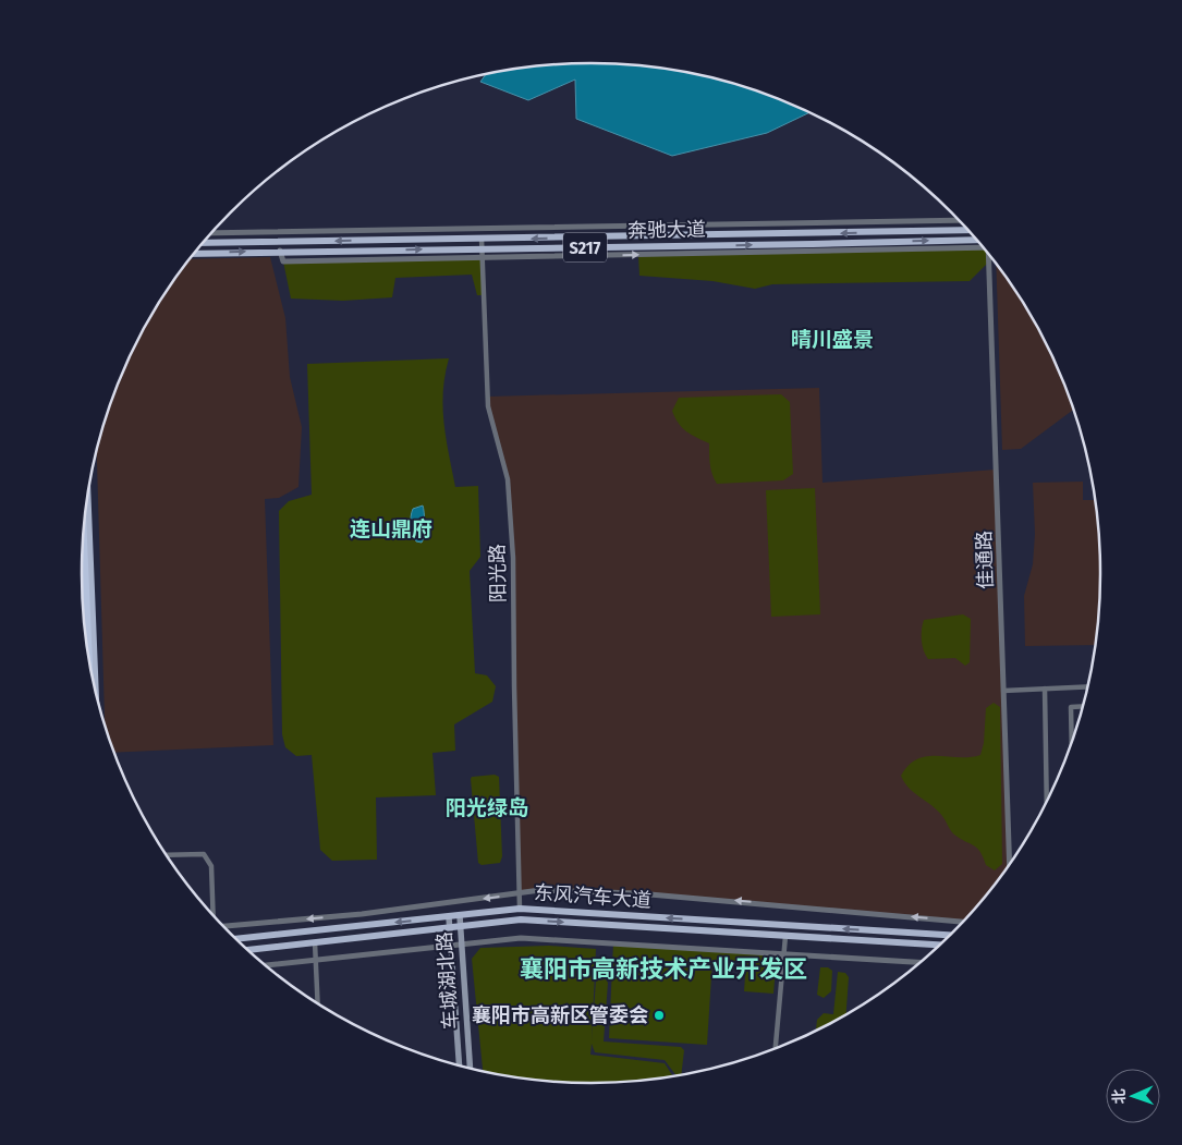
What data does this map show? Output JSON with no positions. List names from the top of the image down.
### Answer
{
  "streets": {
    "main road": [
      "奔驰大道",
      "S217",
      "东风汽车大道",
      "车城湖北路"
    ],
    "street": ["佳通路", "阳光路"]
  },
  "crossings": [
    ["奔驰大道", "阳光路"],
    ["阳光路", "东风汽车大道"],
    ["东风汽车大道", "车城湖北路"]
  ],
  "districts": [
    "晴川盛景",
    "连山鼎府",
    "阳光绿岛",
    "襄阳市高新技术产业开发区"
  ],
  "places": ["襄阳市高新区管委会"],
  "north": "left"
}
